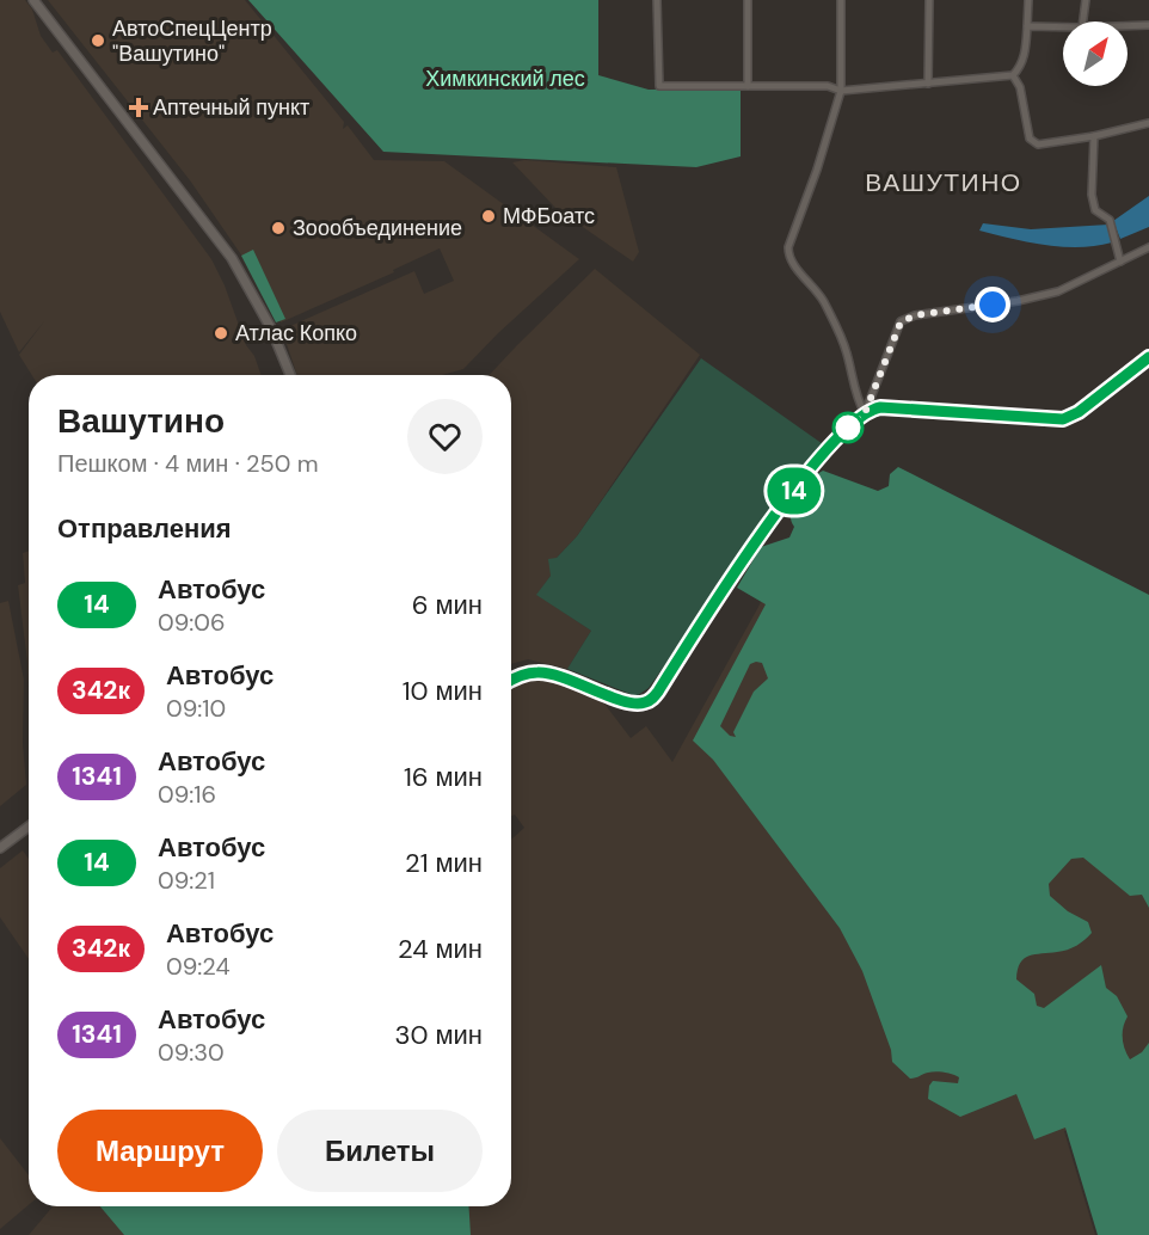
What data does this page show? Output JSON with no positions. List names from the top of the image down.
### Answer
{
  "districts": ["ВАШУТИНО"],
  "parks": ["Химкинский лес"],
  "places": {
    "other": [
      "АвтоСпецЦентр \"Вашутино\"",
      "МФБоатс",
      "Зоообъединение",
      "Атлас Копко"
    ],
    "health": ["Аптечный пункт"]
  },
  "lines": ["bus line 14"],
  "north": "top right",
  "page": {
    "on_map": "14",
    "heading": [
      ["Вашутино", "Пешком · 4 мин · 250 m"],
      "Отправления"
    ],
    "list": [
      {
        "mark": "14",
        "name": "Автобус",
        "note": "09:06",
        "value": "6 мин"
      },
      {
        "mark": "342к",
        "name": "Автобус",
        "note": "09:10",
        "value": "10 мин"
      },
      {
        "mark": "1341",
        "name": "Автобус",
        "note": "09:16",
        "value": "16 мин"
      },
      {
        "mark": "14",
        "name": "Автобус",
        "note": "09:21",
        "value": "21 мин"
      },
      {
        "mark": "342к",
        "name": "Автобус",
        "note": "09:24",
        "value": "24 мин"
      },
      {
        "mark": "1341",
        "name": "Автобус",
        "note": "09:30",
        "value": "30 мин"
      }
    ],
    "buttons": ["Маршрут", "Билеты"]
  }
}
